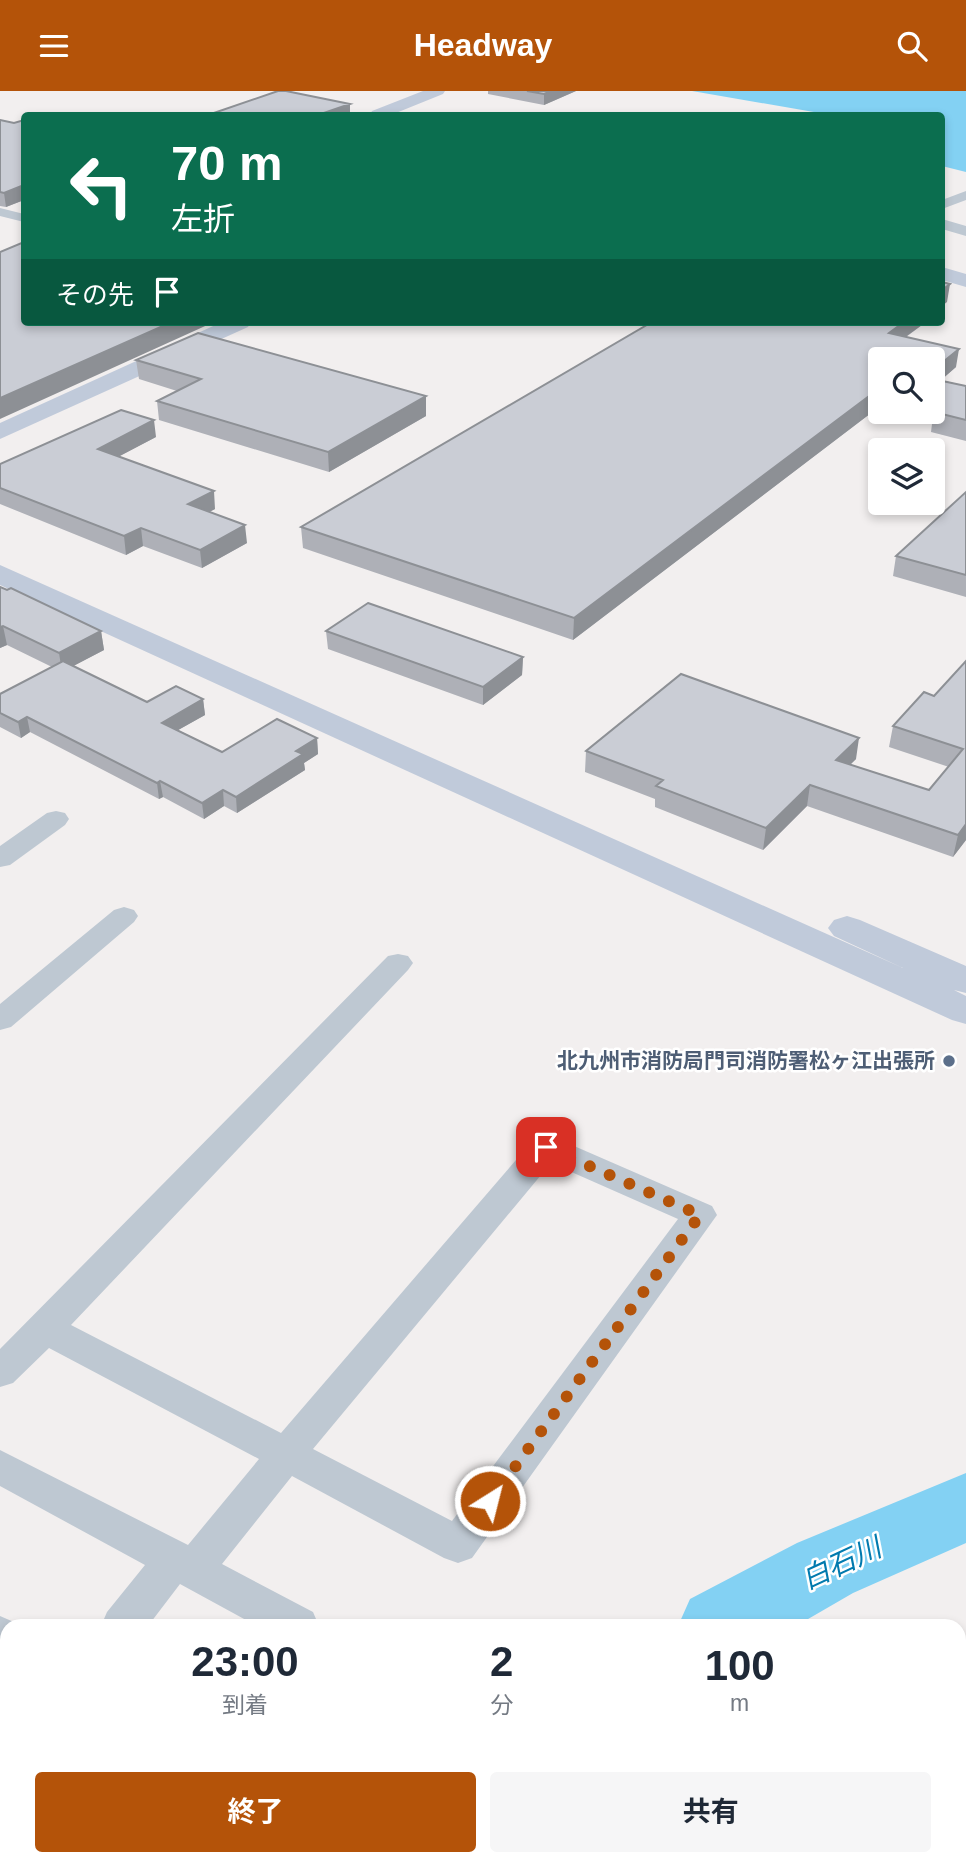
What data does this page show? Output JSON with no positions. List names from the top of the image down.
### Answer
{
  "water": ["白石川"],
  "places": ["北九州市消防局門司消防署松ヶ江出張所"],
  "page": {
    "header": "Headway",
    "turn": ["70 m", "左折"],
    "then": "その先",
    "eta": [
      "23:00",
      "到着",
      "2",
      "分",
      "100",
      "m"
    ],
    "buttons": ["終了", "共有"]
  }
}
